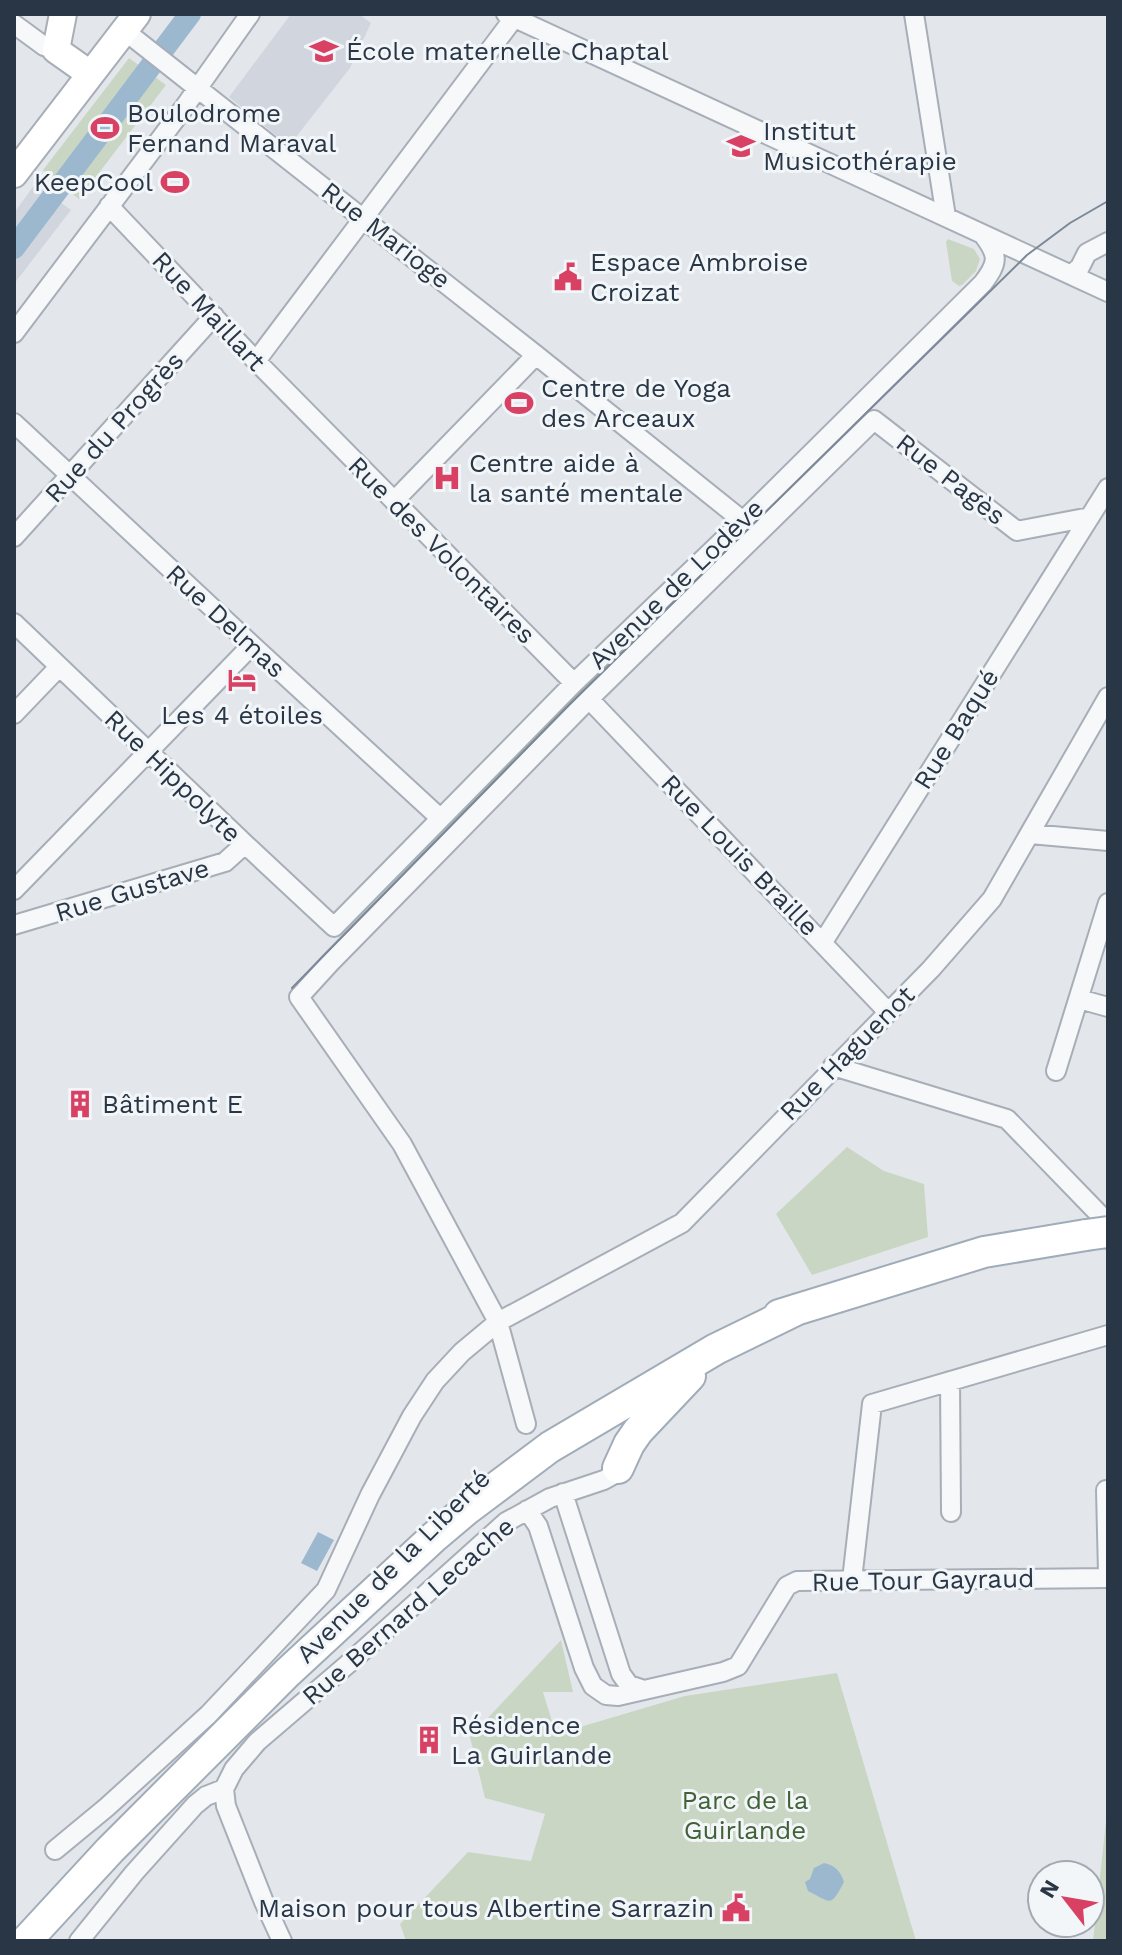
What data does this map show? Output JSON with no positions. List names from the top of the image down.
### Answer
{
  "streets": {
    "main road": ["Avenue de la Liberté"],
    "street": [
      "Rue Marioge",
      "Rue Maillart",
      "Rue du Progrès",
      "Rue Pagès",
      "Rue des Volontaires",
      "Avenue de Lodève",
      "Rue Delmas",
      "Rue Baqué",
      "Rue Hippolyte",
      "Rue Louis Braille",
      "Rue Gustave",
      "Rue Haguenot",
      "Rue Tour Gayraud",
      "Rue Bernard Lecache"
    ]
  },
  "crossings": [
    ["Rue Marioge", "Avenue de Lodève"],
    ["Rue Maillart", "Rue du Progrès"],
    ["Rue Maillart", "Rue des Volontaires"],
    ["Rue du Progrès", "Rue Delmas"],
    ["Rue Pagès", "Rue Baqué"],
    ["Rue Pagès", "Rue Louis Braille"],
    ["Rue des Volontaires", "Avenue de Lodève"],
    ["Avenue de Lodève", "Rue Delmas"],
    ["Avenue de Lodève", "Rue Hippolyte"],
    ["Rue Baqué", "Rue Louis Braille"],
    ["Rue Hippolyte", "Rue Gustave"],
    ["Rue Louis Braille", "Rue Haguenot"],
    ["Rue Tour Gayraud", "Rue Bernard Lecache"]
  ],
  "parks": ["Parc de la Guirlande"],
  "places": {
    "school or university": ["École maternelle Chaptal", "Institut Musicothérapie"],
    "sports": ["Boulodrome Fernand Maraval", "KeepCool", "Centre de Yoga des Arceaux"],
    "public building": ["Espace Ambroise Croizat", "Maison pour tous Albertine Sarrazin"],
    "hospital": ["Centre aide à la santé mentale"],
    "hotel": ["Les 4 étoiles"],
    "building": ["Bâtiment E", "Résidence La Guirlande"]
  },
  "north": "top left"
}
